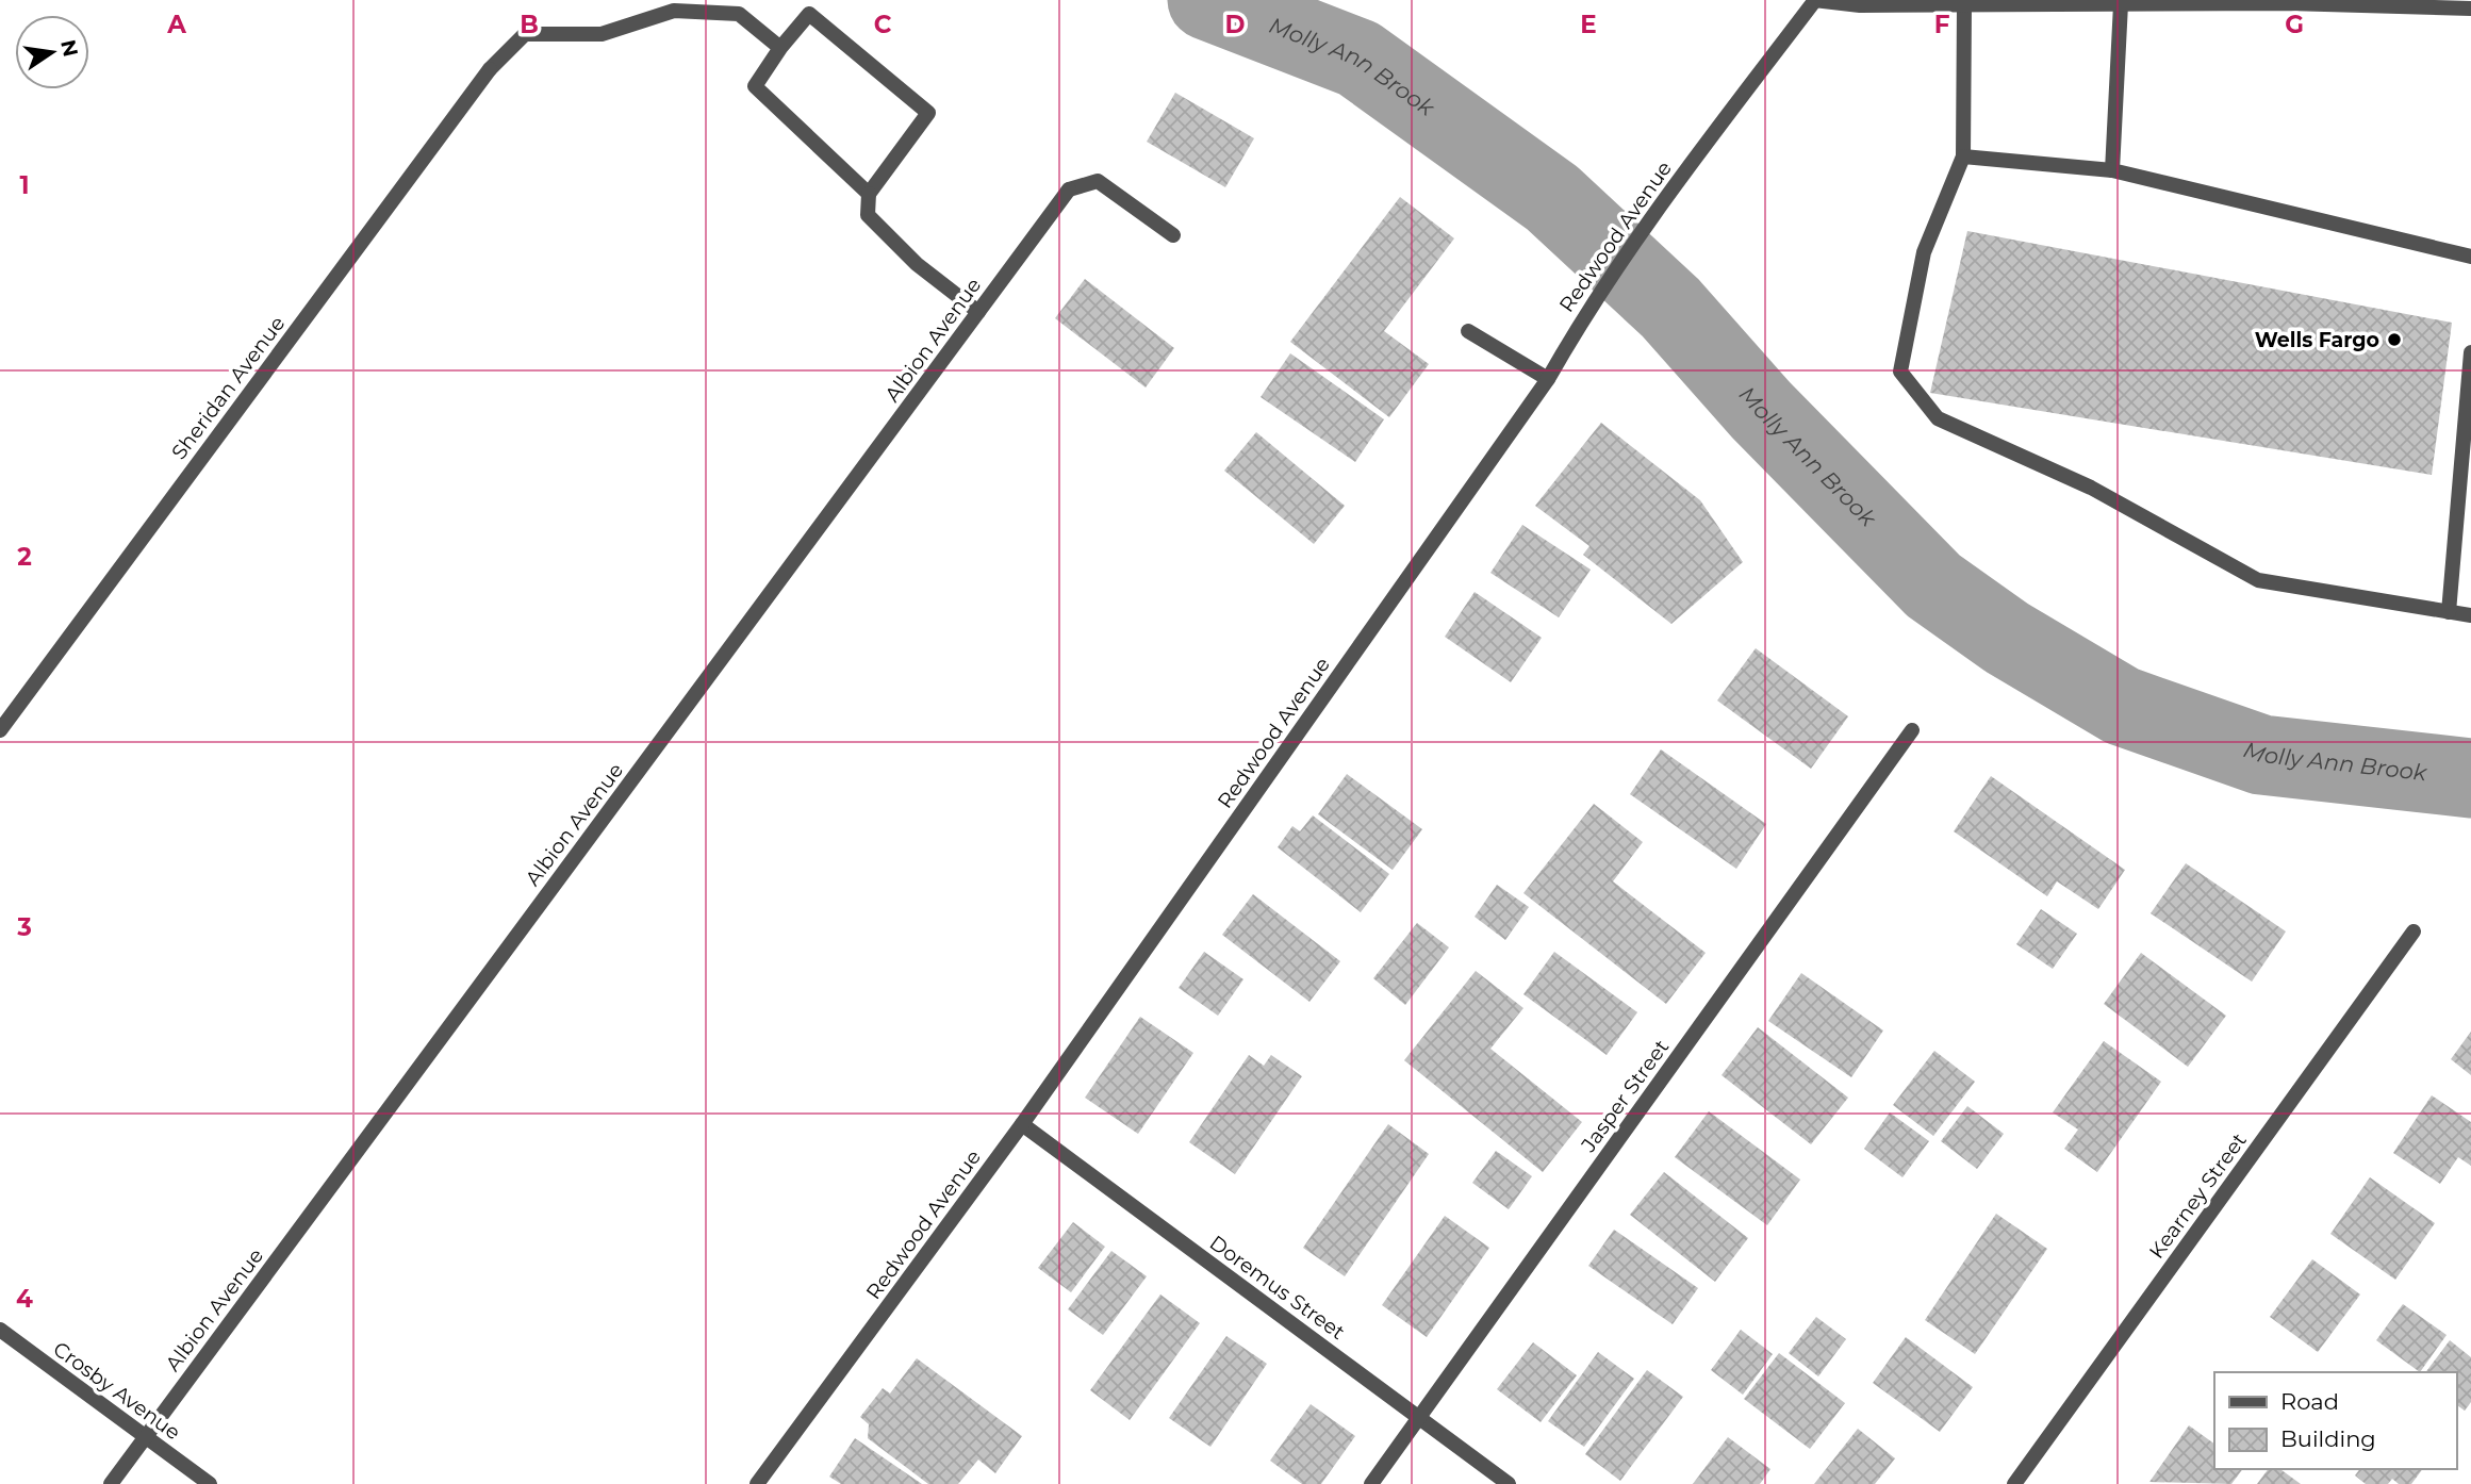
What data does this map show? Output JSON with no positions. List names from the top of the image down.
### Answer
{
  "streets": {
    "street": [
      "Redwood Avenue",
      "Albion Avenue",
      "Sheridan Avenue",
      "Jasper Street",
      "Kearney Street",
      "Doremus Street",
      "Crosby Avenue"
    ]
  },
  "crossings": [
    ["Redwood Avenue", "Doremus Street"],
    ["Albion Avenue", "Crosby Avenue"],
    ["Jasper Street", "Doremus Street"]
  ],
  "water": ["Molly Ann Brook"],
  "places": ["Wells Fargo"],
  "legend": ["Road", "Building"],
  "north": "right",
  "grid": {
    "columns": [
      "A",
      "B",
      "C",
      "D",
      "E",
      "F",
      "G"
    ],
    "rows": [
      "1",
      "2",
      "3",
      "4"
    ]
  }
}
